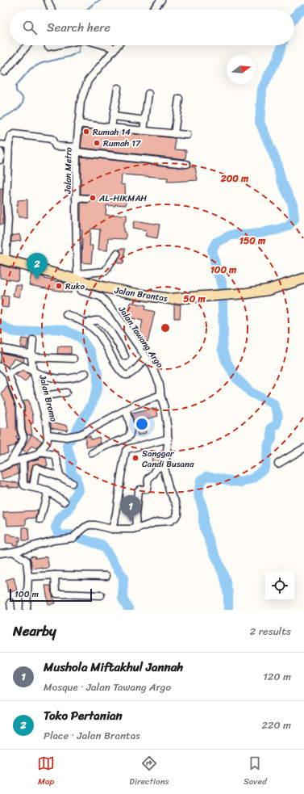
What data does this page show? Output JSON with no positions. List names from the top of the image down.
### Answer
{
  "streets": {
    "main road": ["Jalan Brantas"],
    "street": ["Jalan Metro", "Jalan Tawang Argo", "Jalan Bromo"]
  },
  "crossings": [
    ["Jalan Metro", "Jalan Brantas"],
    ["Jalan Metro", "Jalan Tawang Argo"],
    ["Jalan Brantas", "Jalan Tawang Argo"],
    ["Jalan Tawang Argo", "Jalan Bromo"]
  ],
  "places": [
    "Rumah 14",
    "Rumah 17",
    "AL-HIKMAH",
    "Ruko",
    "Sanggar Candi Busana"
  ],
  "scale_bar": "100 m",
  "north": "right",
  "page": {
    "search": "Search here",
    "pins": ["2", "1"],
    "scale": "100 m",
    "heading": ["Nearby", "2 results"],
    "list": [
      {
        "mark": "1",
        "name": "Mushola Miftakhul Jannah",
        "note": "Mosque · Jalan Tawang Argo",
        "value": "120 m"
      },
      {
        "mark": "2",
        "name": "Toko Pertanian",
        "note": "Place · Jalan Brantas",
        "value": "220 m"
      }
    ],
    "nav": ["Map", "Directions", "Saved"]
  },
  "rings": [
    "200 m",
    "150 m",
    "100 m",
    "50 m"
  ]
}
